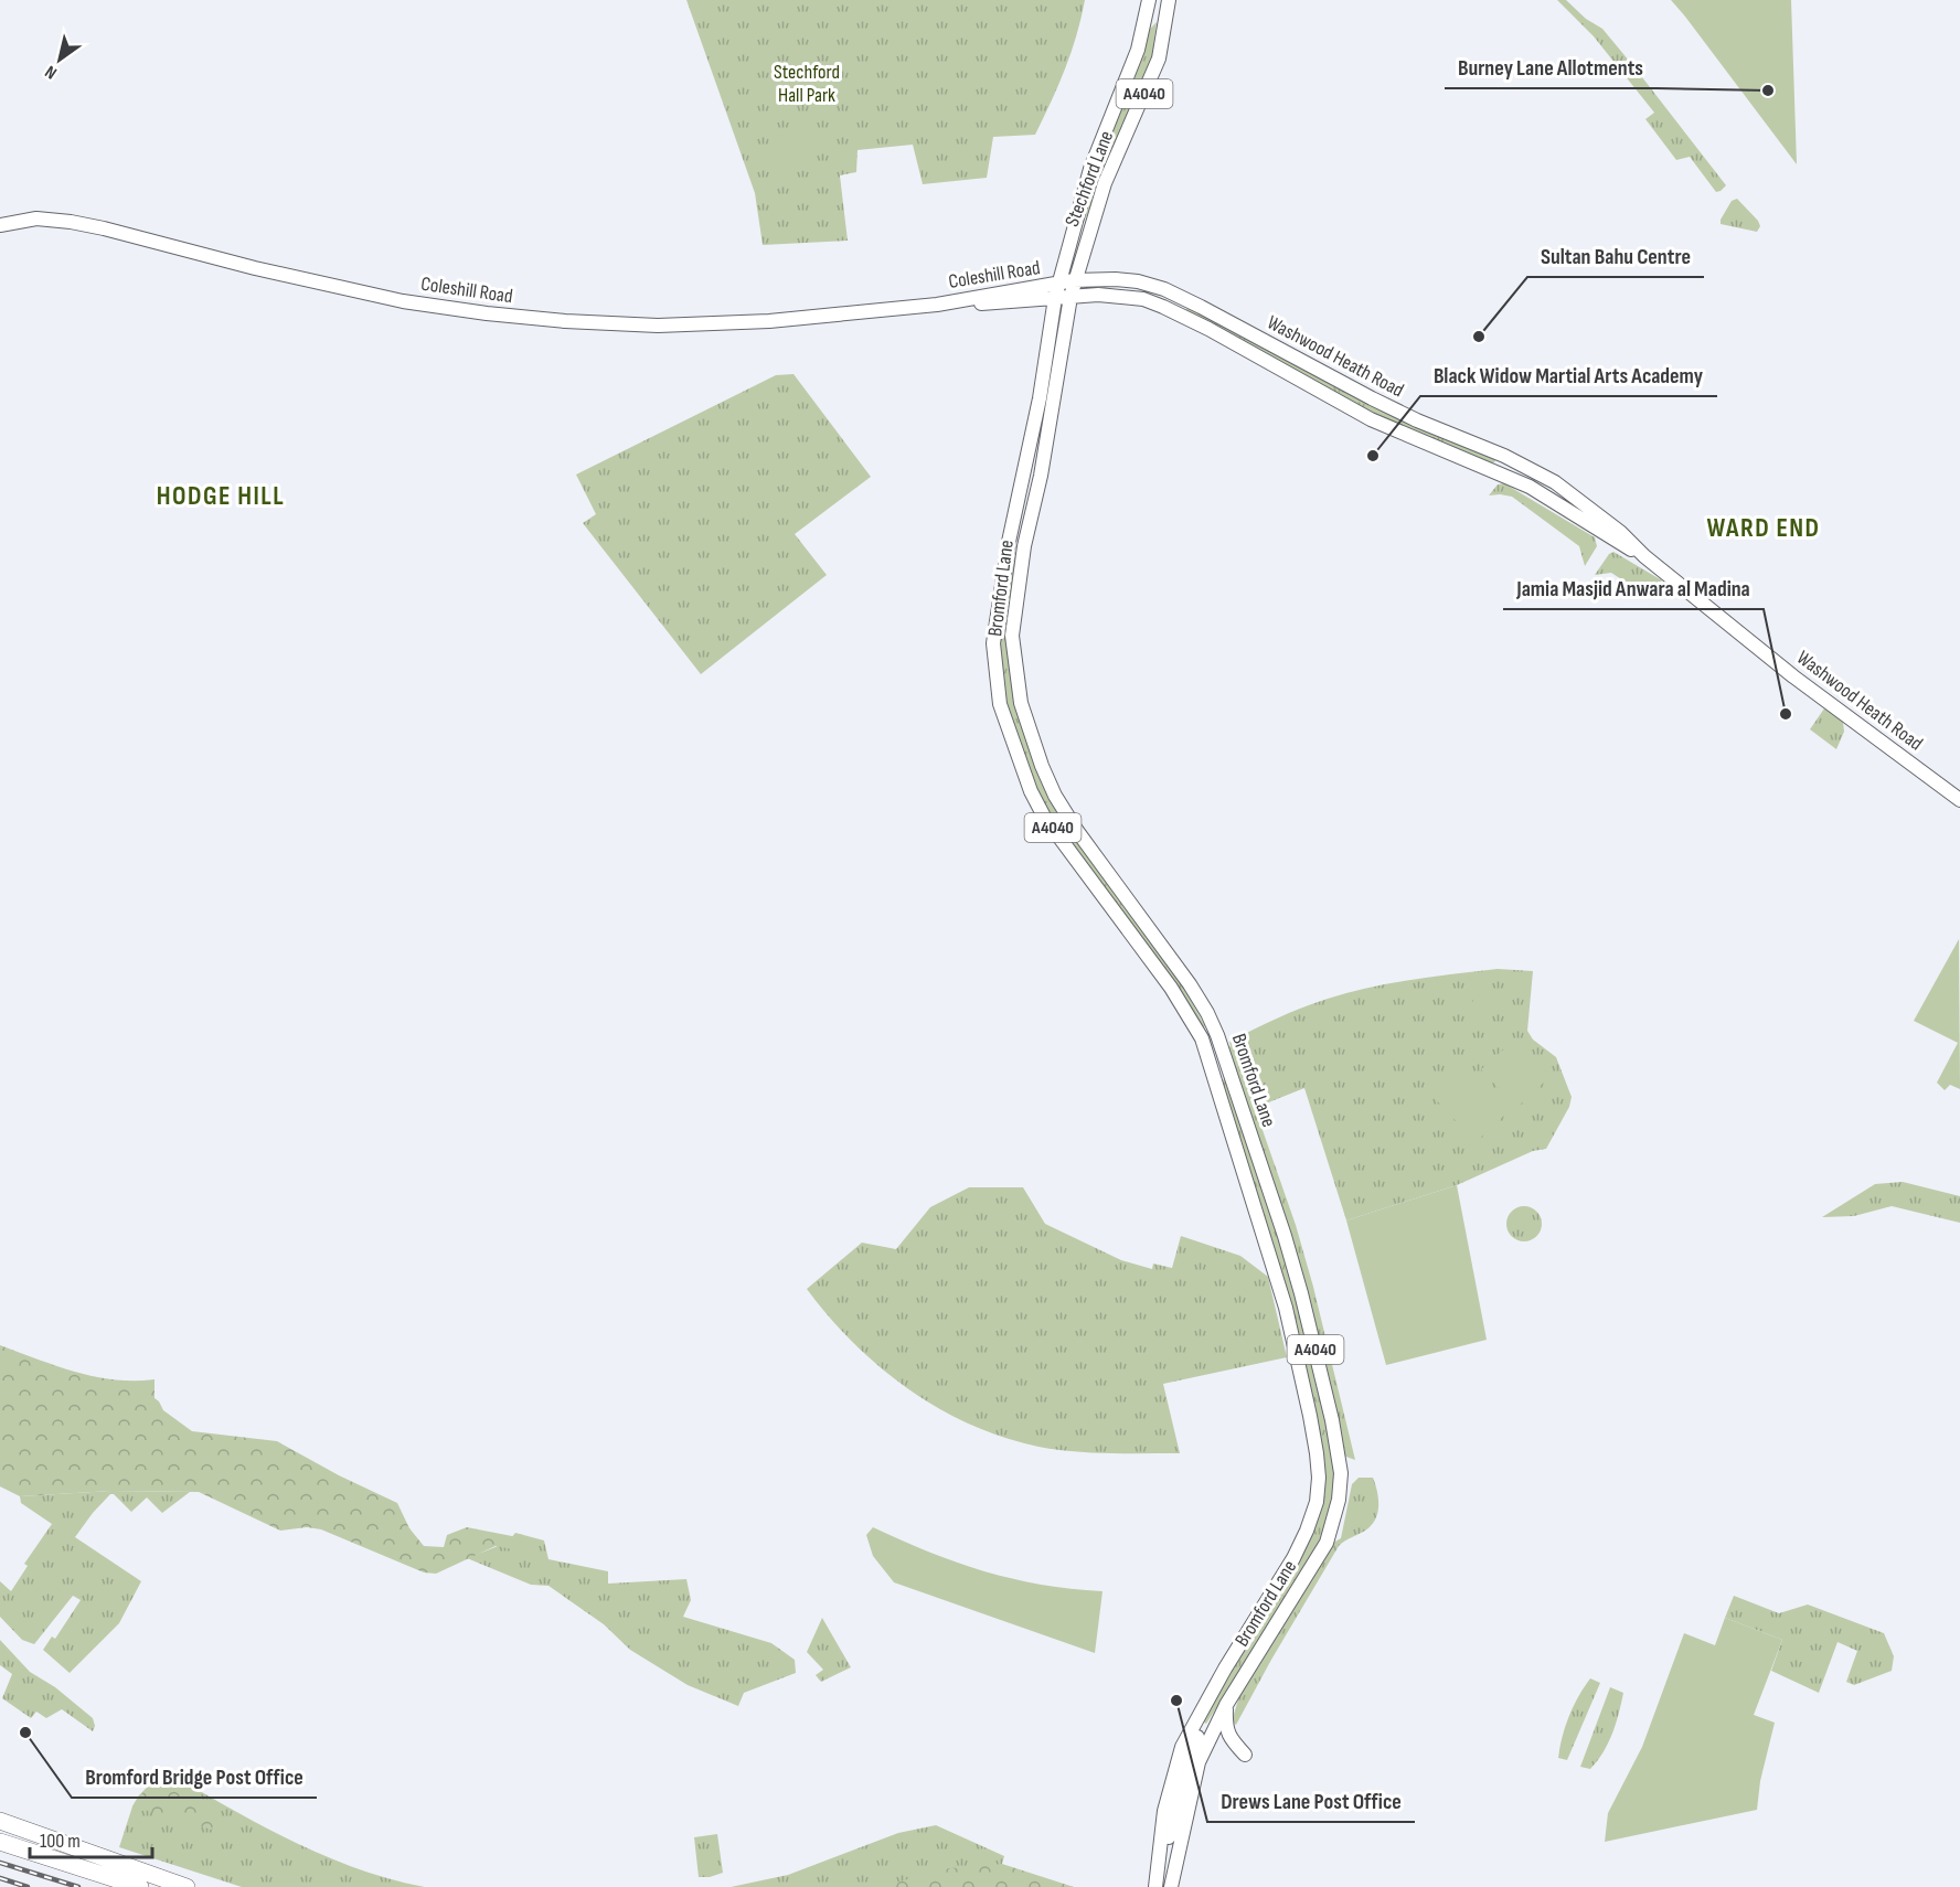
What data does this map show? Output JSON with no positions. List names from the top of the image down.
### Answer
{
  "streets": {
    "main road": [
      "A4040",
      "Stechford Lane",
      "Coleshill Road",
      "Washwood Heath Road",
      "Bromford Lane"
    ]
  },
  "crossings": [
    ["Stechford Lane", "Coleshill Road"],
    ["Stechford Lane", "Washwood Heath Road"],
    ["Stechford Lane", "Bromford Lane"],
    ["Coleshill Road", "Washwood Heath Road"],
    ["Coleshill Road", "Bromford Lane"],
    ["Washwood Heath Road", "Bromford Lane"]
  ],
  "districts": ["HODGE HILL", "WARD END"],
  "parks": ["Stechford Hall Park"],
  "places": [
    "Burney Lane Allotments",
    "Sultan Bahu Centre",
    "Black Widow Martial Arts Academy",
    "Jamia Masjid Anwara al Madina",
    "Drews Lane Post Office",
    "Bromford Bridge Post Office"
  ],
  "scale_bar": "100 m",
  "north": "bottom left"
}
